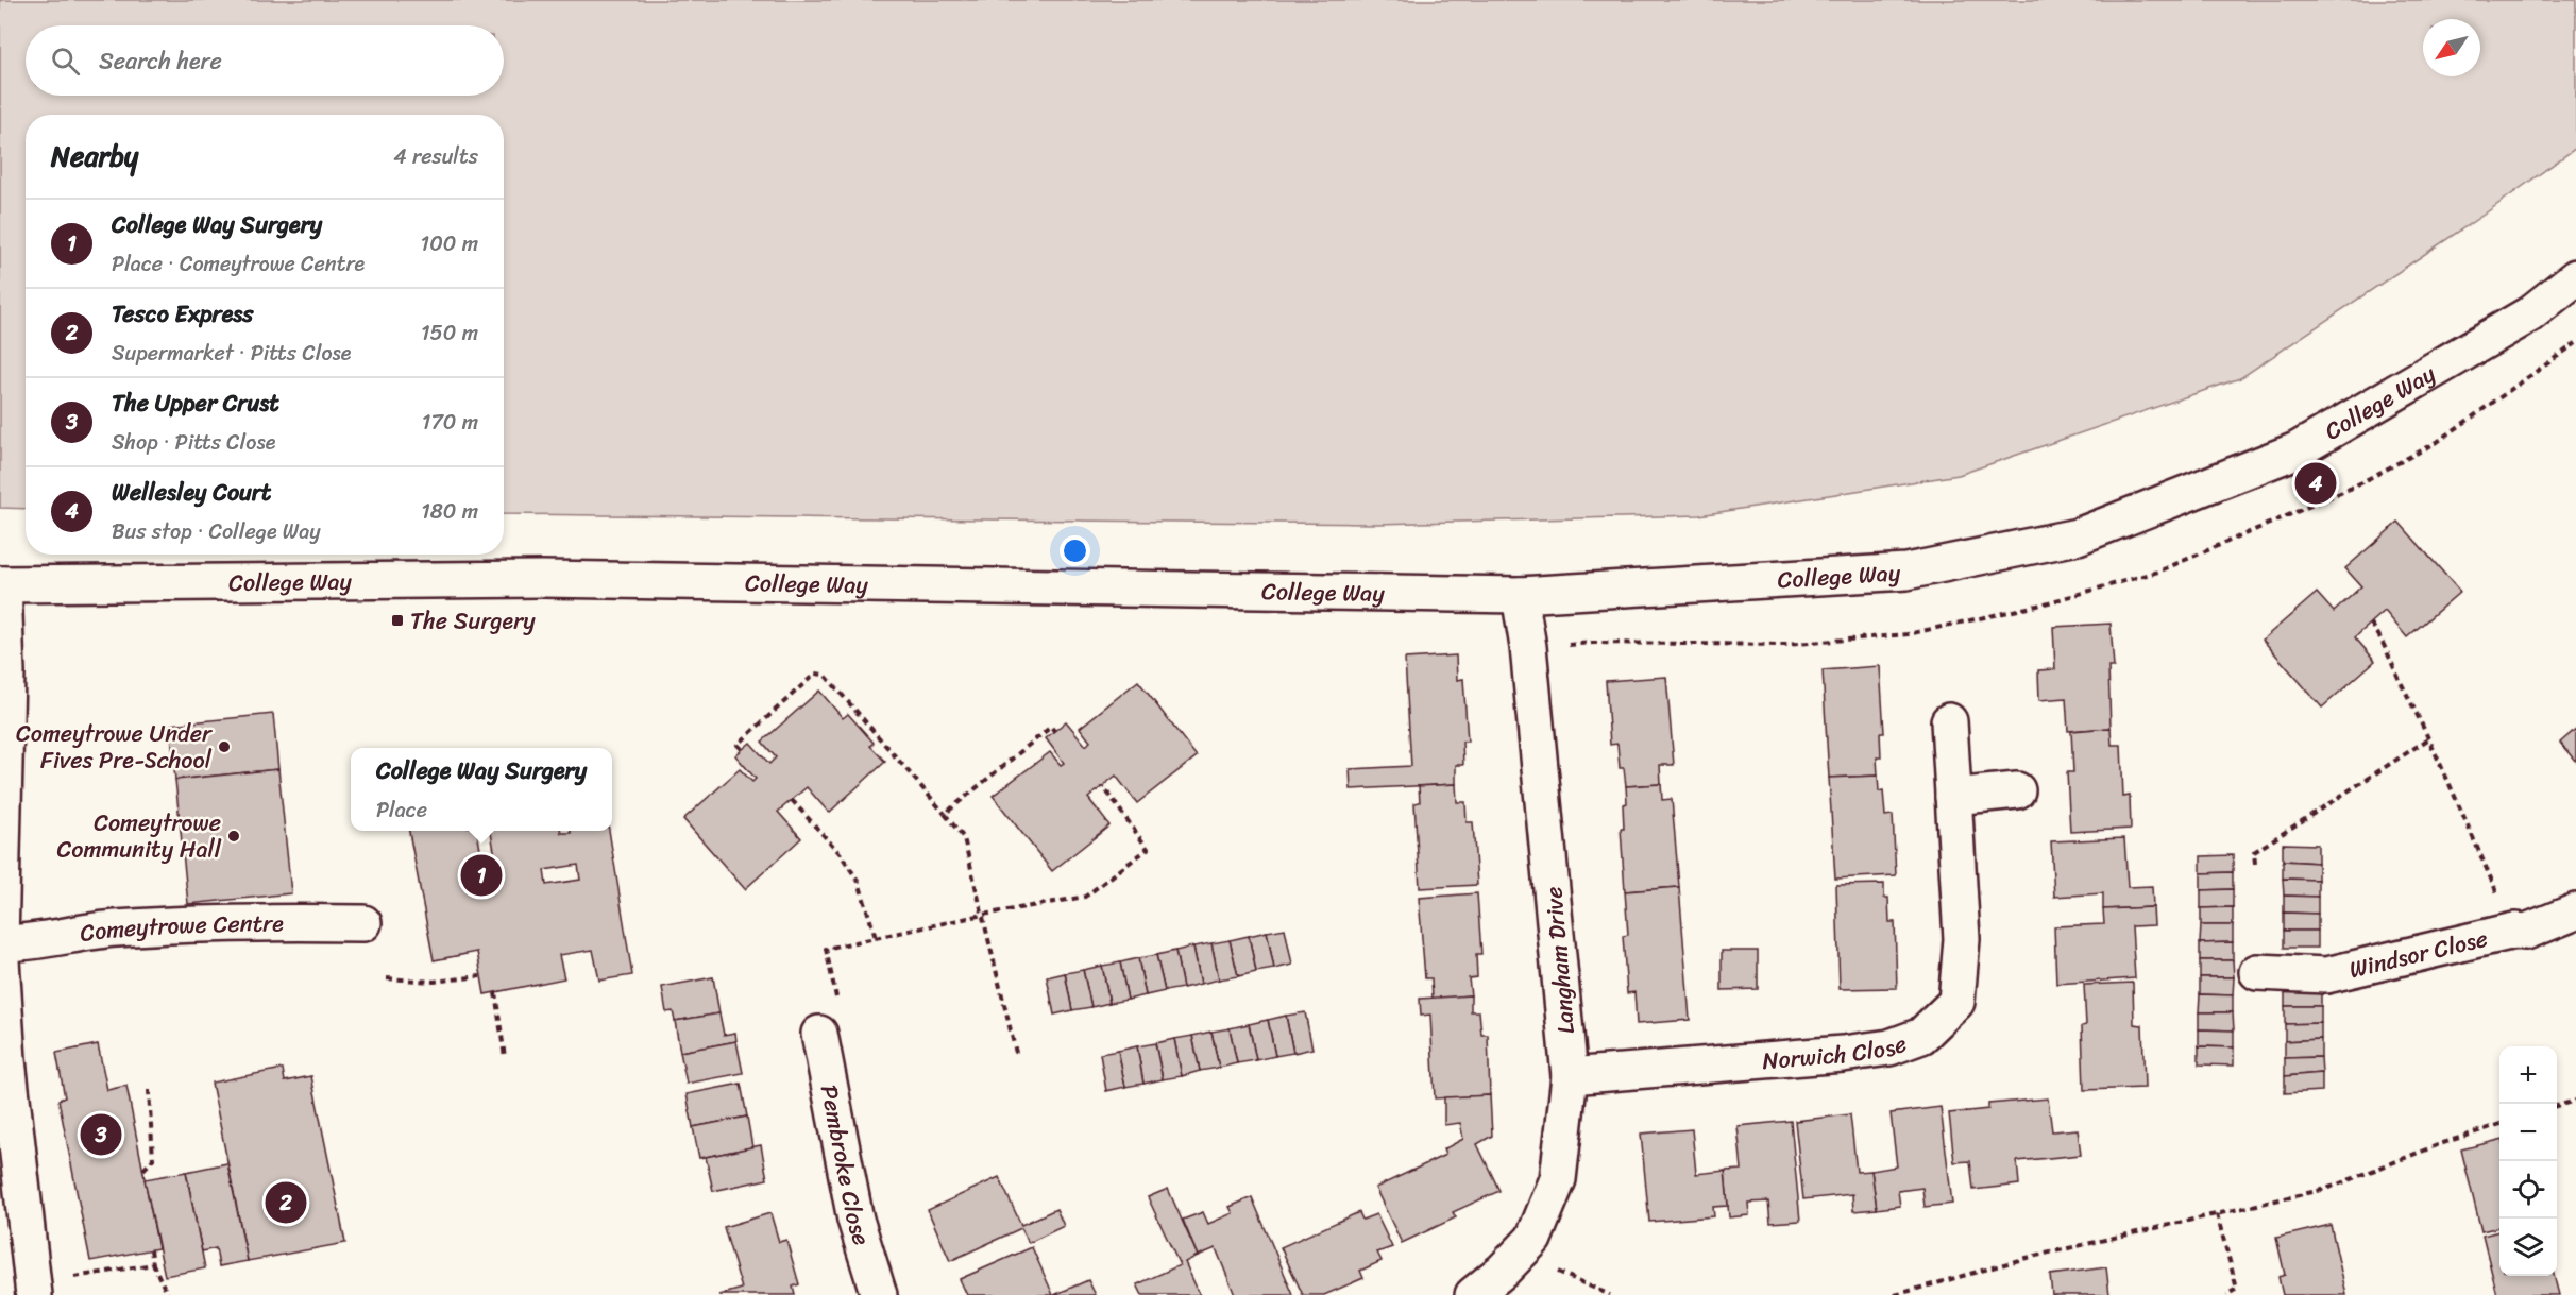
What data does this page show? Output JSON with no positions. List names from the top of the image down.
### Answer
{
  "streets": {
    "street": [
      "College Way",
      "Comeytrowe Centre",
      "Windsor Close",
      "Langham Drive",
      "Norwich Close",
      "Pembroke Close"
    ]
  },
  "crossings": [
    ["College Way", "Langham Drive"],
    ["Langham Drive", "Norwich Close"]
  ],
  "places": {
    "transit": ["The Surgery"],
    "other": ["Comeytrowe Under Fives Pre-School", "Comeytrowe Community Hall"]
  },
  "north": "bottom left",
  "page": {
    "search": "Search here",
    "heading": ["Nearby", "4 results"],
    "list": [
      {
        "mark": "1",
        "name": "College Way Surgery",
        "note": "Place · Comeytrowe Centre",
        "value": "100 m"
      },
      {
        "mark": "2",
        "name": "Tesco Express",
        "note": "Supermarket · Pitts Close",
        "value": "150 m"
      },
      {
        "mark": "3",
        "name": "The Upper Crust",
        "note": "Shop · Pitts Close",
        "value": "170 m"
      },
      {
        "mark": "4",
        "name": "Wellesley Court",
        "note": "Bus stop · College Way",
        "value": "180 m"
      }
    ],
    "pins": [
      "4",
      "1",
      "3",
      "2"
    ],
    "popup": ["College Way Surgery", "Place"],
    "map_buttons": ["+", "−"]
  }
}
